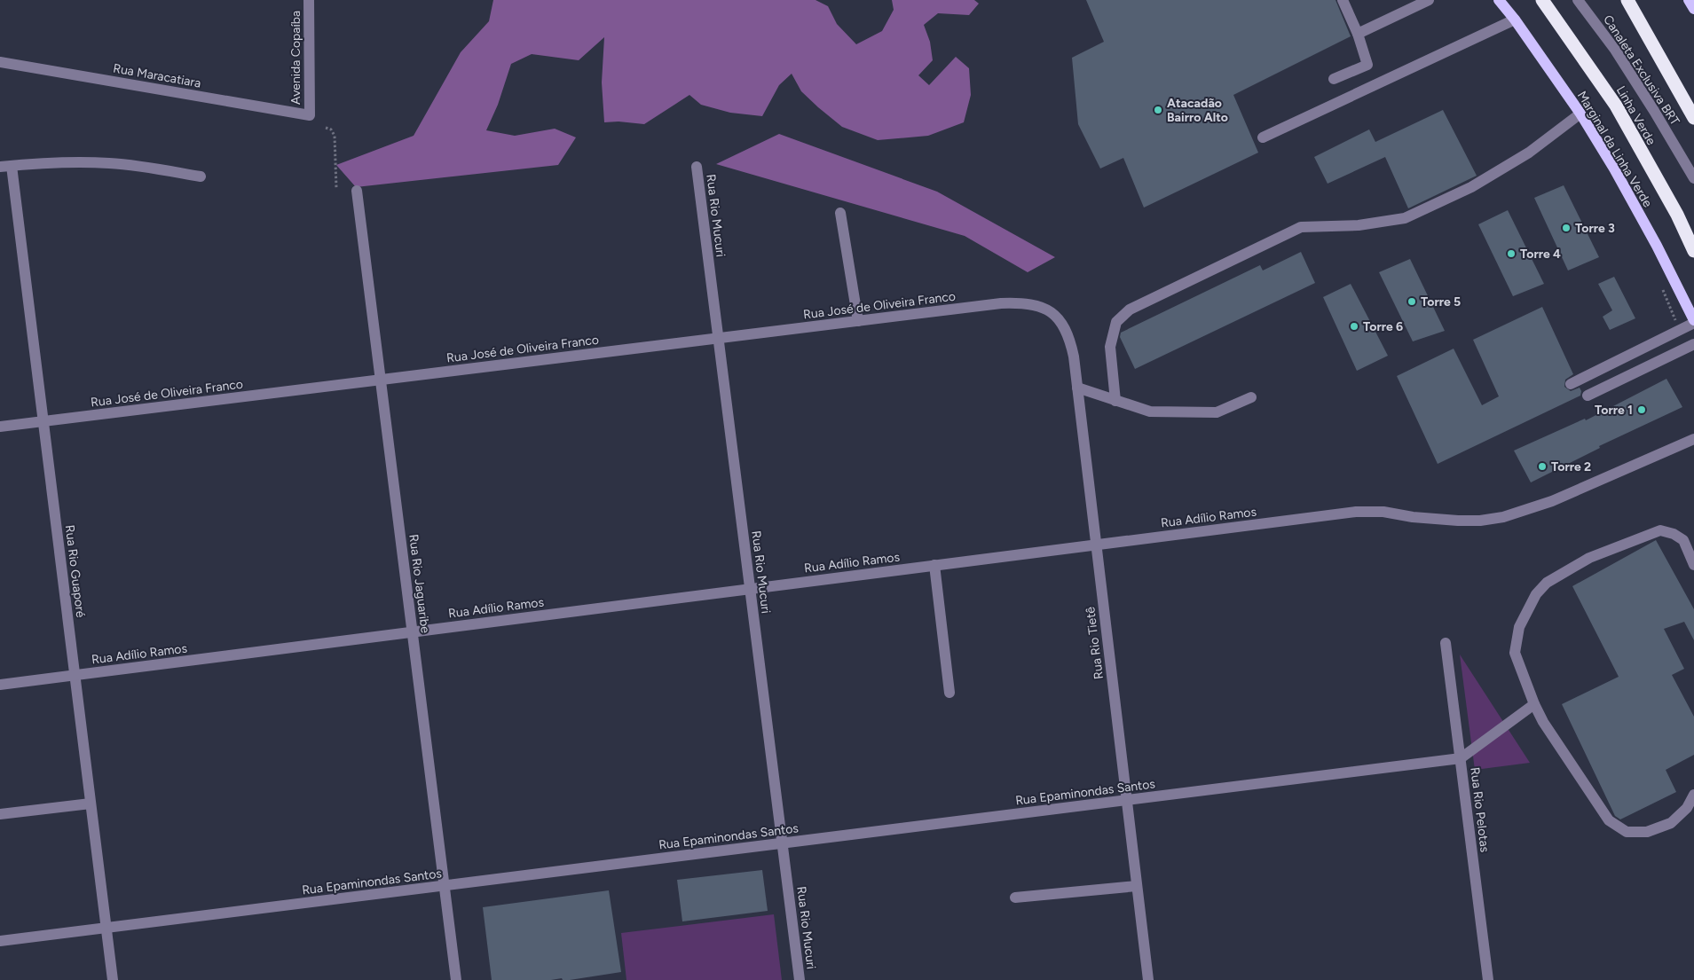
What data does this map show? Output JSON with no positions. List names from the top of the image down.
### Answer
{
  "streets": {
    "highway": ["Linha Verde"],
    "main road": ["Marginal da Linha Verde"],
    "street": [
      "Avenida Copaíba",
      "Canaleta Exclusiva BRT",
      "Rua Maracatiara",
      "Rua Rio Mucuri",
      "Rua José de Oliveira Franco",
      "Rua Adílio Ramos",
      "Rua Rio Guaporé",
      "Rua Rio Jaguaribe",
      "Rua Rio Tietê",
      "Rua Epaminondas Santos",
      "Rua Rio Pelotas"
    ]
  },
  "crossings": [
    ["Avenida Copaíba", "Rua Maracatiara"],
    ["Rua Rio Mucuri", "Rua José de Oliveira Franco"],
    ["Rua Rio Mucuri", "Rua Adílio Ramos"],
    ["Rua Rio Mucuri", "Rua Epaminondas Santos"],
    ["Rua José de Oliveira Franco", "Rua Rio Guaporé"],
    ["Rua José de Oliveira Franco", "Rua Rio Jaguaribe"],
    ["Rua José de Oliveira Franco", "Rua Rio Tietê"],
    ["Rua Adílio Ramos", "Rua Rio Guaporé"],
    ["Rua Adílio Ramos", "Rua Rio Jaguaribe"],
    ["Rua Adílio Ramos", "Rua Rio Tietê"],
    ["Rua Rio Guaporé", "Rua Epaminondas Santos"],
    ["Rua Rio Jaguaribe", "Rua Epaminondas Santos"],
    ["Rua Rio Tietê", "Rua Epaminondas Santos"],
    ["Rua Epaminondas Santos", "Rua Rio Pelotas"]
  ],
  "places": [
    "Atacadão Bairro Alto",
    "Torre 3",
    "Torre 4",
    "Torre 5",
    "Torre 6",
    "Torre 1",
    "Torre 2"
  ]
}
